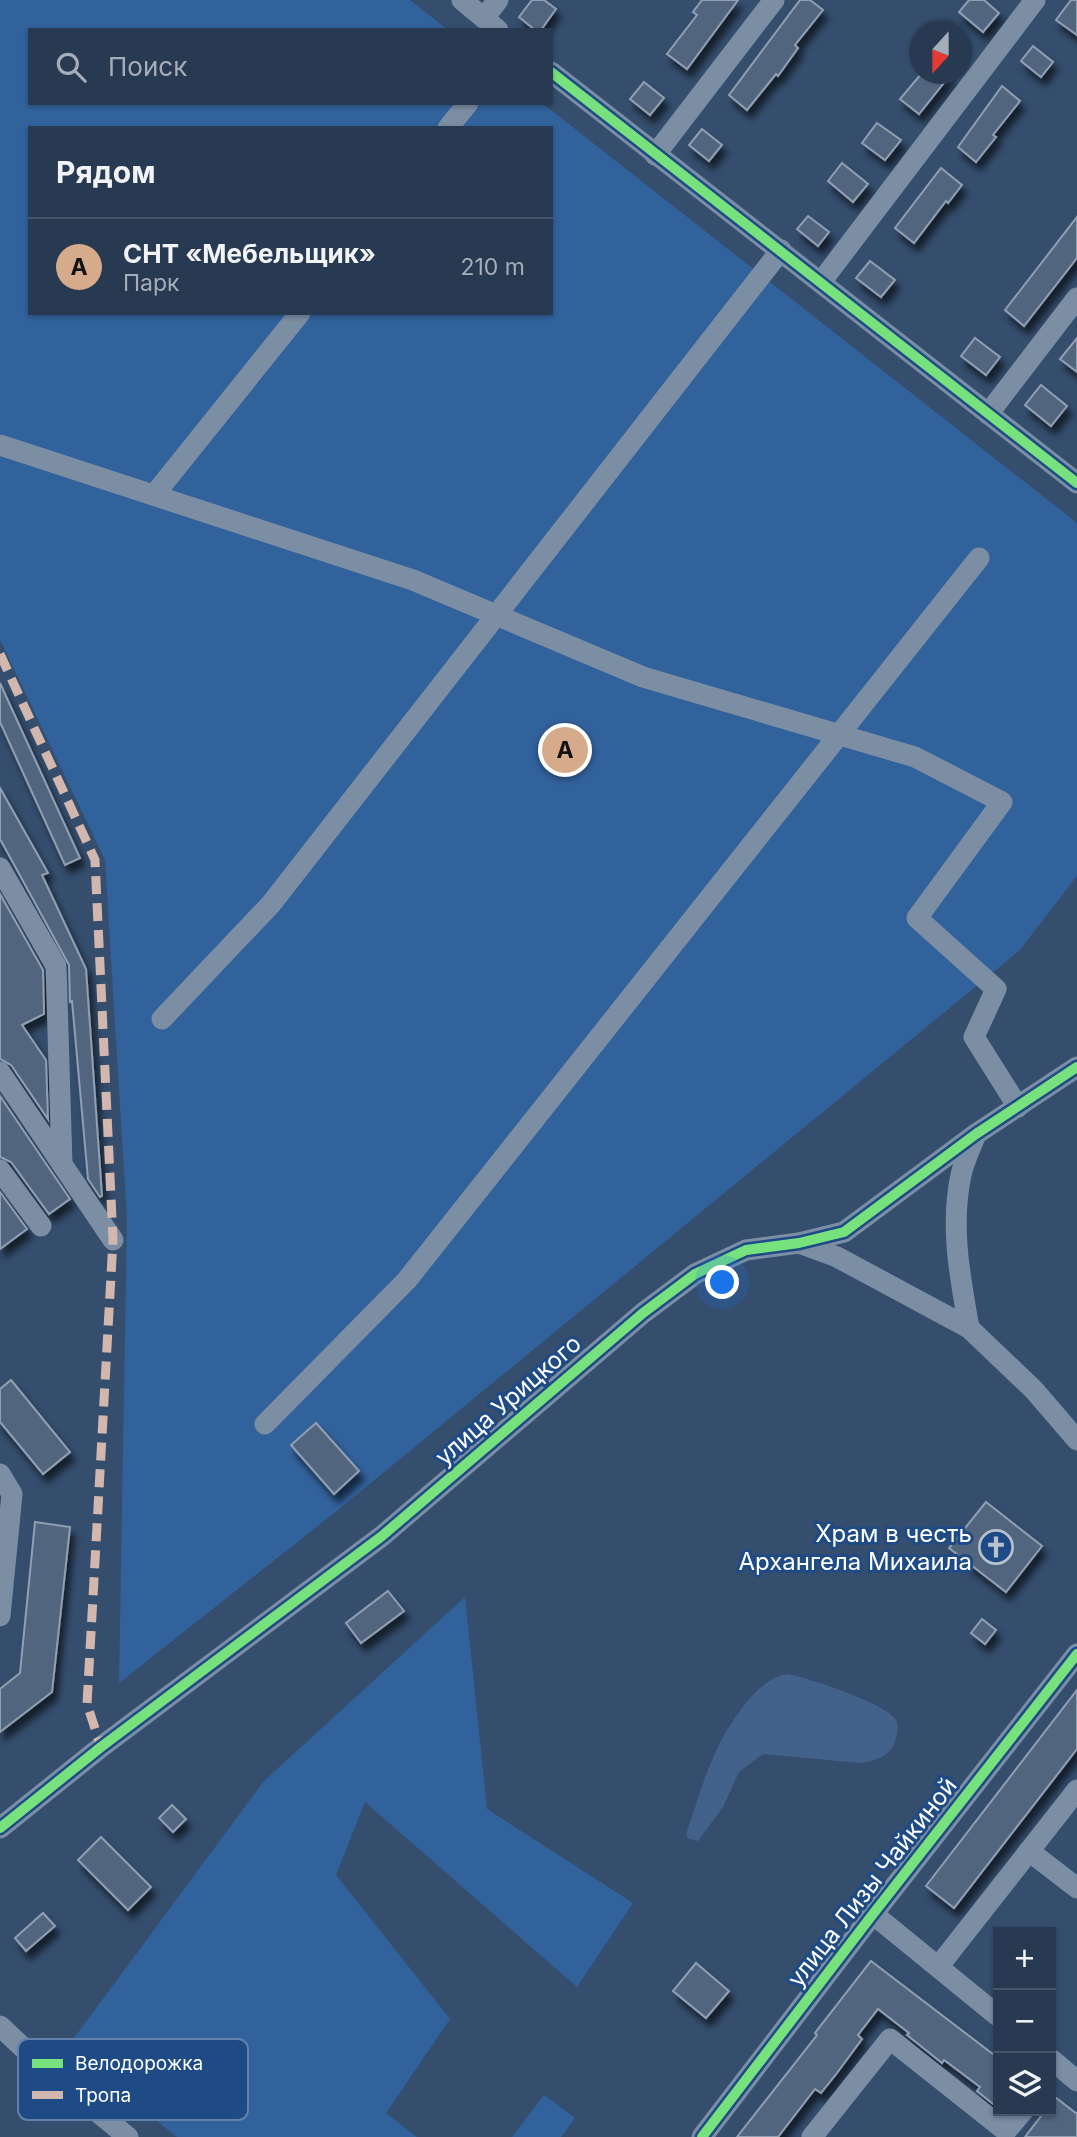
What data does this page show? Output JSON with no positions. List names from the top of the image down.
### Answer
{
  "streets": {
    "street": ["улица Урицкого", "улица Лизы Чайкиной"]
  },
  "places": {
    "church": ["Храм в честь Архангела Михаила"]
  },
  "legend": ["Велодорожка", "Тропа"],
  "north": "bottom",
  "page": {
    "search": "Поиск",
    "heading": "Рядом",
    "list": [
      {
        "mark": "A",
        "name": "СНТ «Мебельщик»",
        "note": "Парк",
        "value": "210 m"
      }
    ],
    "pins": "A",
    "map_buttons": ["+", "−"]
  }
}
